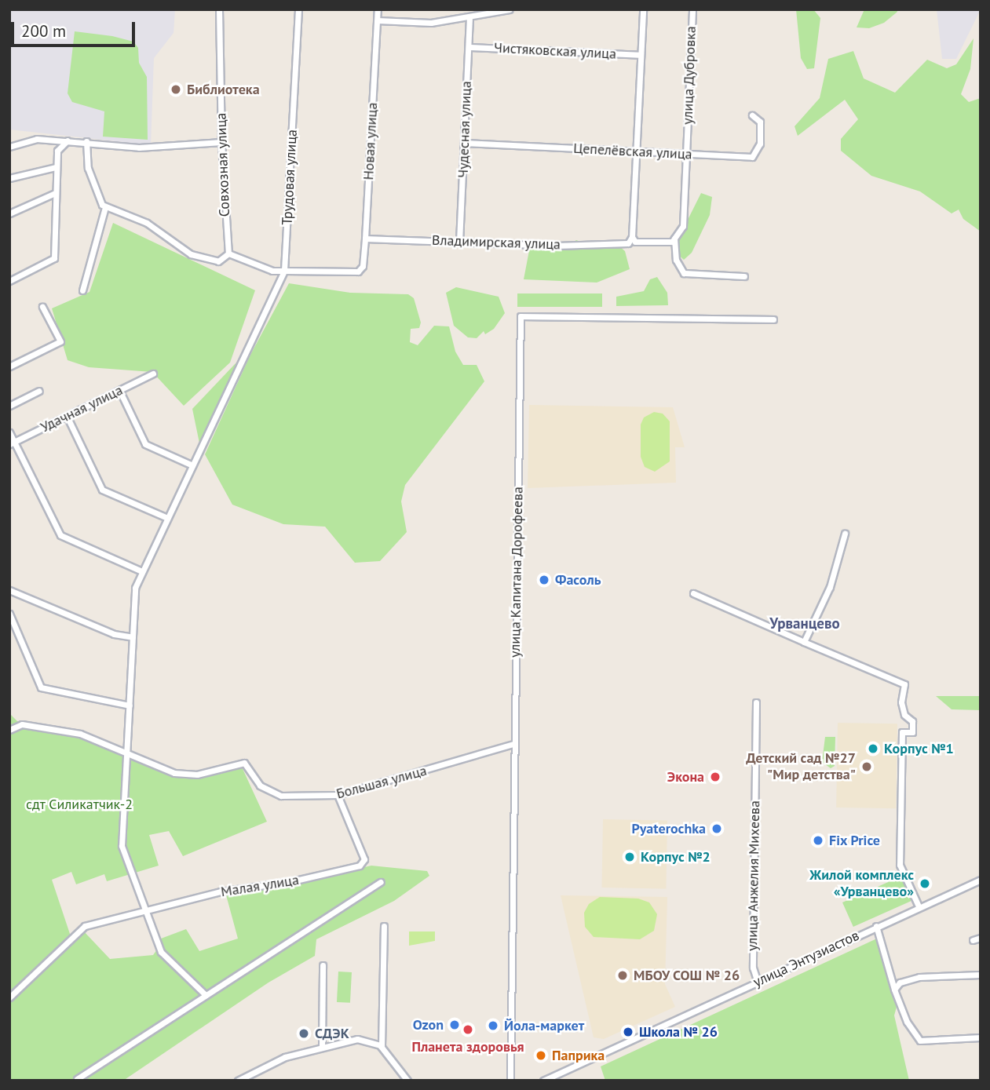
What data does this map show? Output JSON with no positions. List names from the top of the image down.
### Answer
{
  "streets": {
    "street": [
      "Чистяковская улица",
      "улица Дубровка",
      "Чудесная улица",
      "Новая улица",
      "Цепелёвская улица",
      "Совхозная улица",
      "Трудовая улица",
      "Владимирская улица",
      "Удачная улица",
      "улица Капитана Дорофеева",
      "Большая улица",
      "улица Анжелия Михеева",
      "Малая улица",
      "улица Энтузиастов"
    ]
  },
  "crossings": [
    ["Чистяковская улица", "Чудесная улица"],
    ["улица Дубровка", "Цепелёвская улица"],
    ["Чудесная улица", "Цепелёвская улица"],
    ["Чудесная улица", "Владимирская улица"],
    ["Новая улица", "Трудовая улица"],
    ["Новая улица", "Владимирская улица"],
    ["улица Капитана Дорофеева", "Большая улица"],
    ["Большая улица", "Малая улица"],
    ["улица Анжелия Михеева", "улица Энтузиастов"]
  ],
  "districts": ["Урванцево"],
  "parks": ["сдт Силикатчик-2"],
  "places": [
    "Библиотека",
    "Фасоль",
    "Корпус №1",
    "Детский сад №27 \"Мир детства\"",
    "Экона",
    "Pyaterochka",
    "Fix Price",
    "Корпус №2",
    "Жилой комплекс «Урванцево»",
    "МБОУ СОШ № 26",
    "Ozon",
    "Йола-маркет",
    "Планета здоровья",
    "Школа № 26",
    "СДЭК",
    "Паприка"
  ],
  "scale_bar": "200 m"
}
